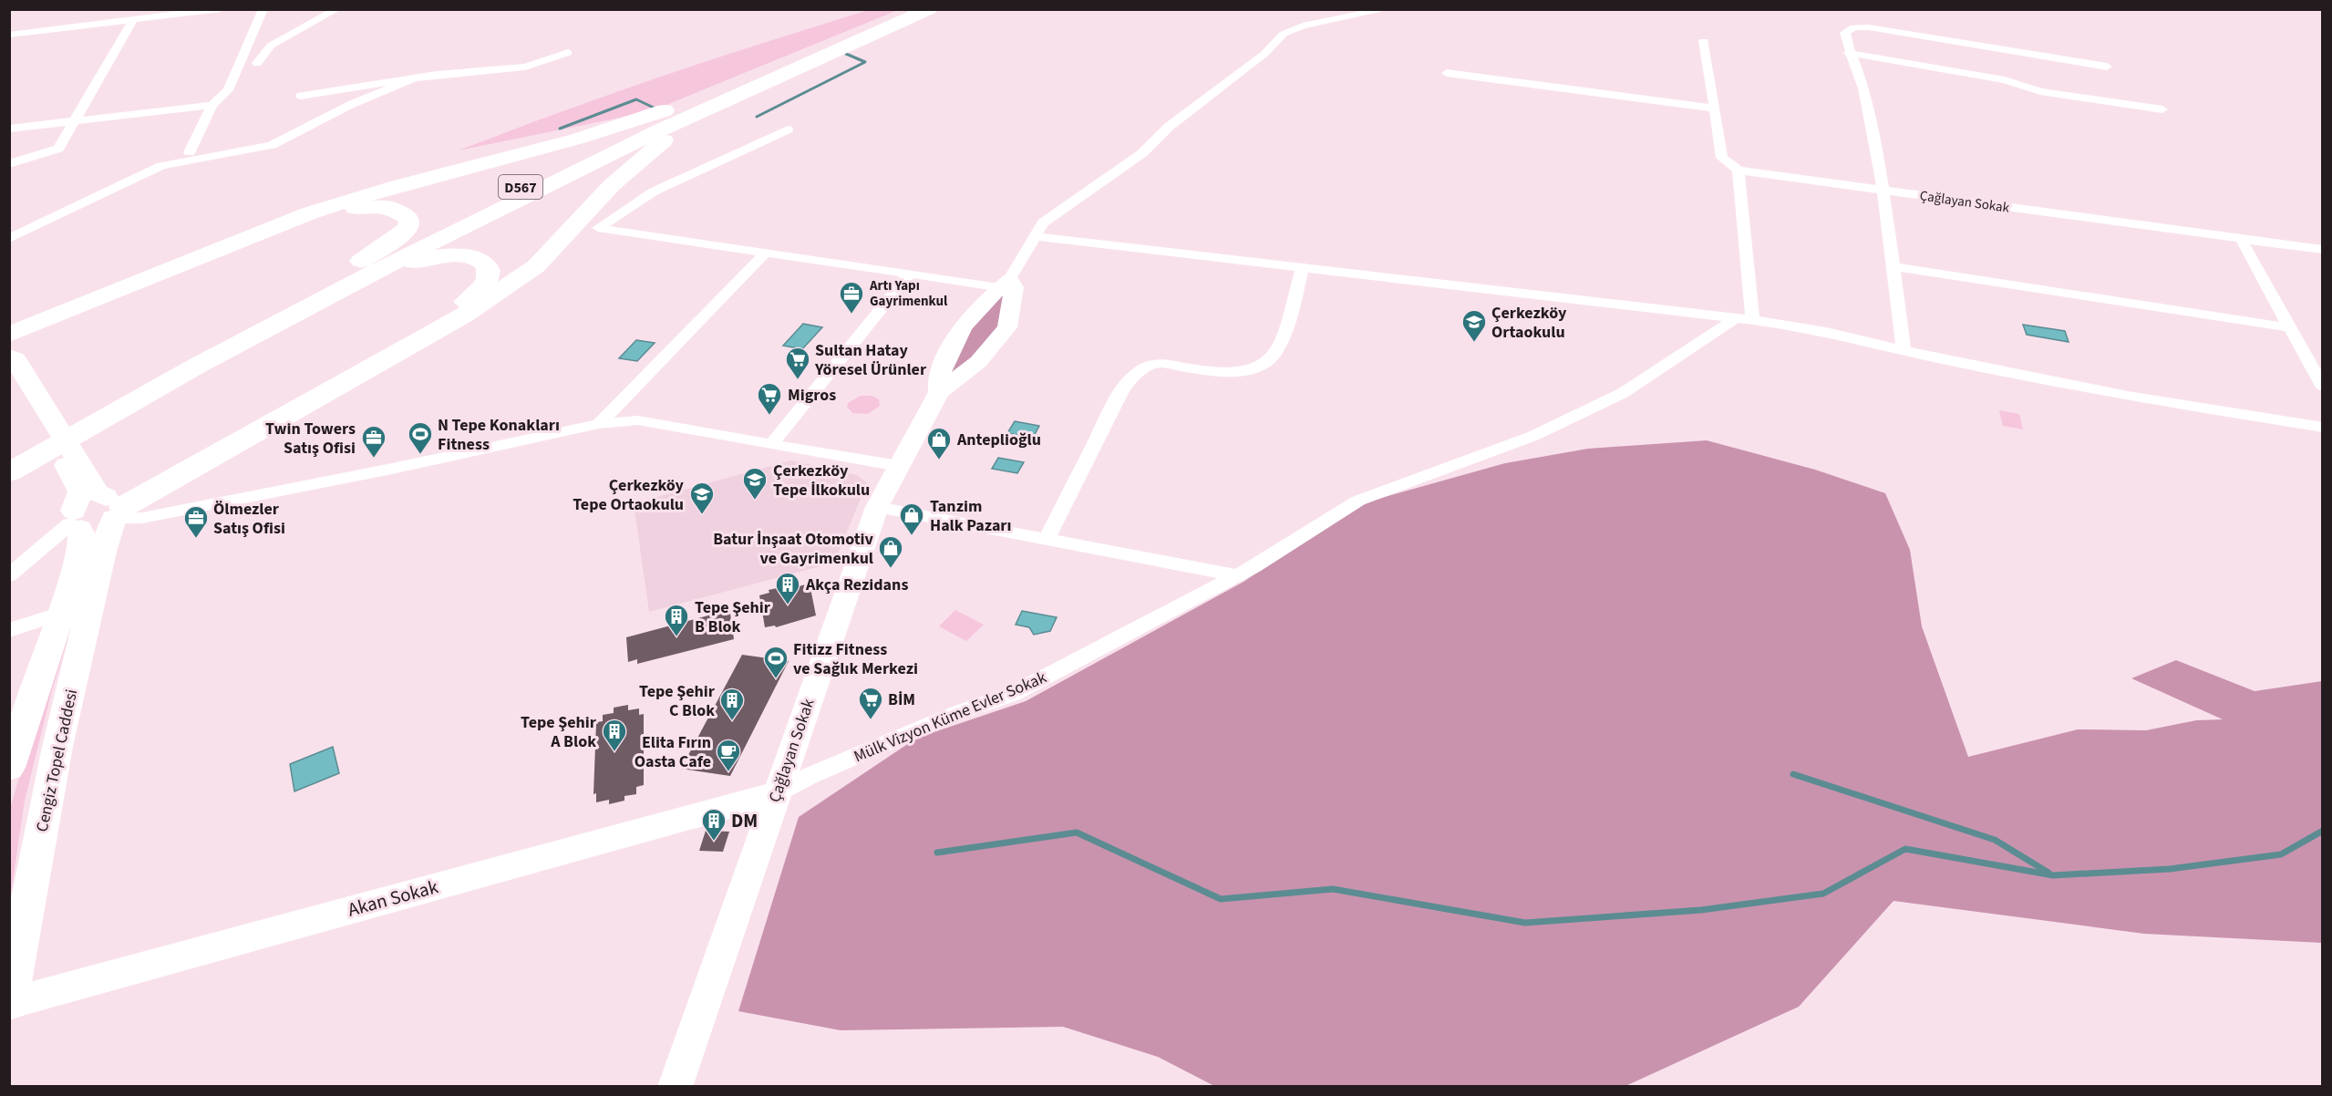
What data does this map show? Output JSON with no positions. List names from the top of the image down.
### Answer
{
  "streets": {
    "highway": ["D567"],
    "main road": ["Cengiz Topel Caddesi"],
    "street": ["Çağlayan Sokak", "Mülk Vizyon Küme Evler Sokak", "Akan Sokak"]
  },
  "crossings": [
    ["Çağlayan Sokak", "Mülk Vizyon Küme Evler Sokak"],
    ["Çağlayan Sokak", "Akan Sokak"],
    ["Mülk Vizyon Küme Evler Sokak", "Akan Sokak"],
    ["Cengiz Topel Caddesi", "Akan Sokak"]
  ],
  "places": {
    "office": ["Artı Yapı Gayrimenkul", "Twin Towers Satış Ofisi", "Ölmezler Satış Ofisi"],
    "school or university": ["Çerkezköy Ortaokulu", "Çerkezköy Tepe İlkokulu", "Çerkezköy Tepe Ortaokulu"],
    "supermarket": ["Sultan Hatay Yöresel Ürünler", "Migros", "BİM"],
    "sports": ["N Tepe Konakları Fitness", "Fitizz Fitness ve Sağlık Merkezi"],
    "shop": ["Anteplioğlu", "Tanzim Halk Pazarı", "Batur İnşaat Otomotiv ve Gayrimenkul"],
    "building": [
      "Akça Rezidans",
      "Tepe Şehir B Blok",
      "Tepe Şehir C Blok",
      "Tepe Şehir A Blok",
      "DM"
    ],
    "cafe": ["Elita Fırın Oasta Cafe"]
  }
}
